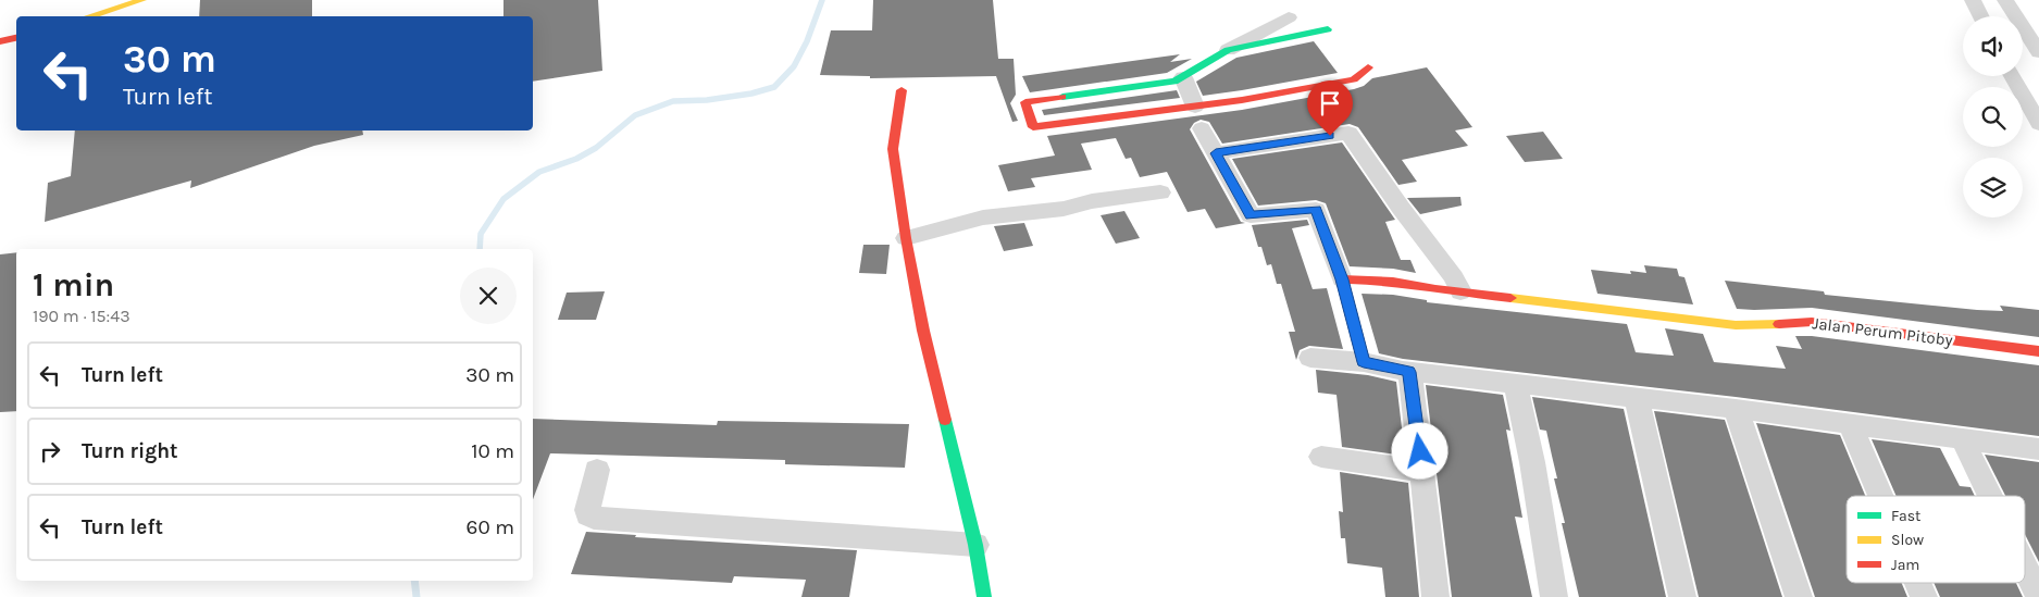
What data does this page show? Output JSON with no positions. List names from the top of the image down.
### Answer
{
  "streets": {
    "street": ["Jalan Perum Pitoby"]
  },
  "legend": ["Fast", "Slow", "Jam"],
  "page": {
    "turn": ["30 m", "Turn left"],
    "heading": ["1 min", "190 m · 15:43"],
    "list": [
      {
        "name": "Turn left",
        "value": "30 m"
      },
      {
        "name": "Turn right",
        "value": "10 m"
      },
      {
        "name": "Turn left",
        "value": "60 m"
      }
    ]
  }
}
